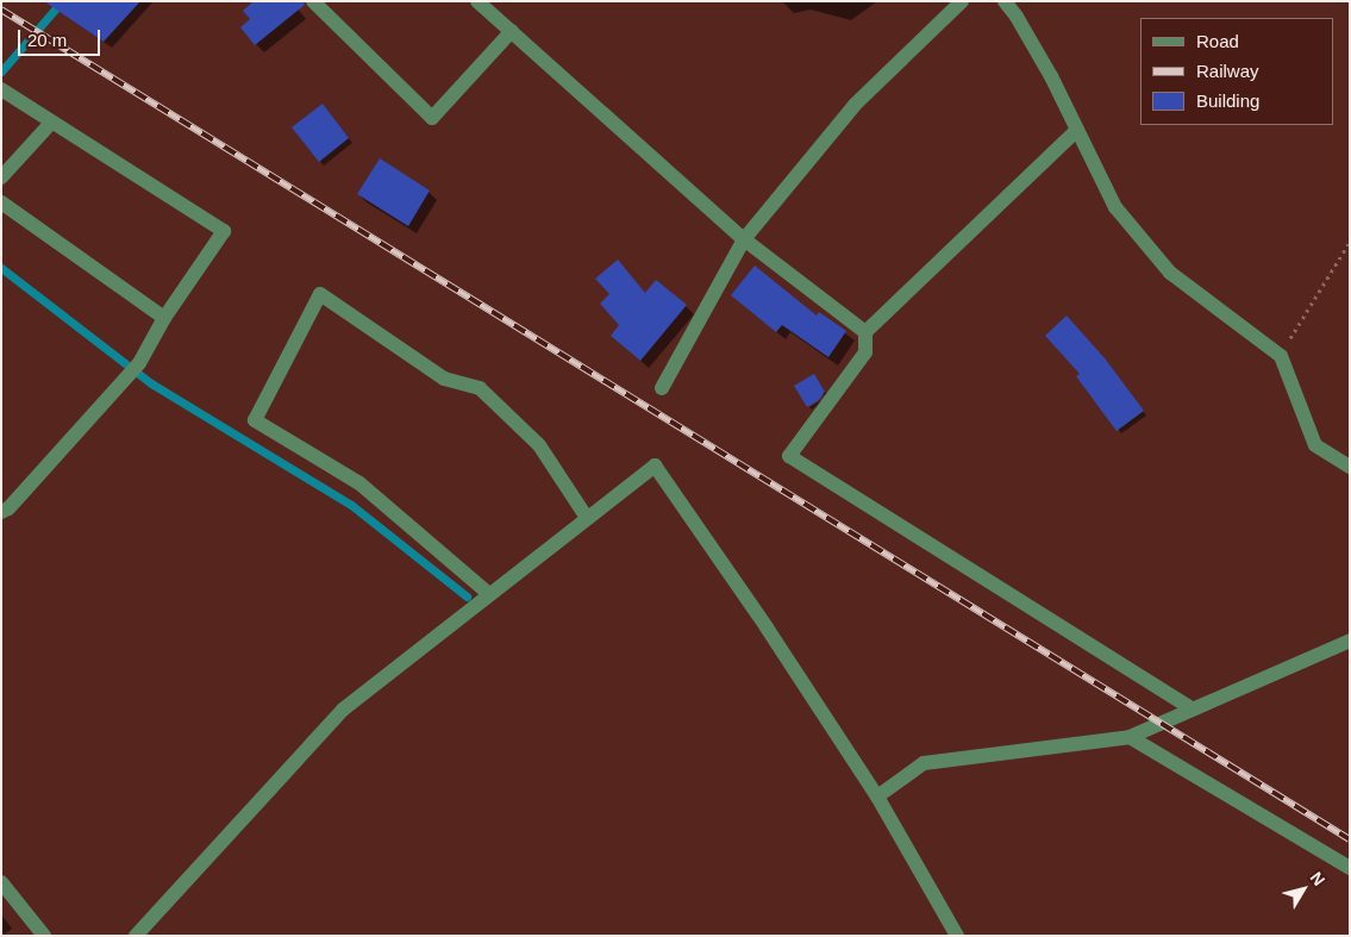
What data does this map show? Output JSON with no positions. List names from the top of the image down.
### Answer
{
  "legend": ["Road", "Railway", "Building"],
  "scale_bar": "20 m",
  "north": "top right"
}
